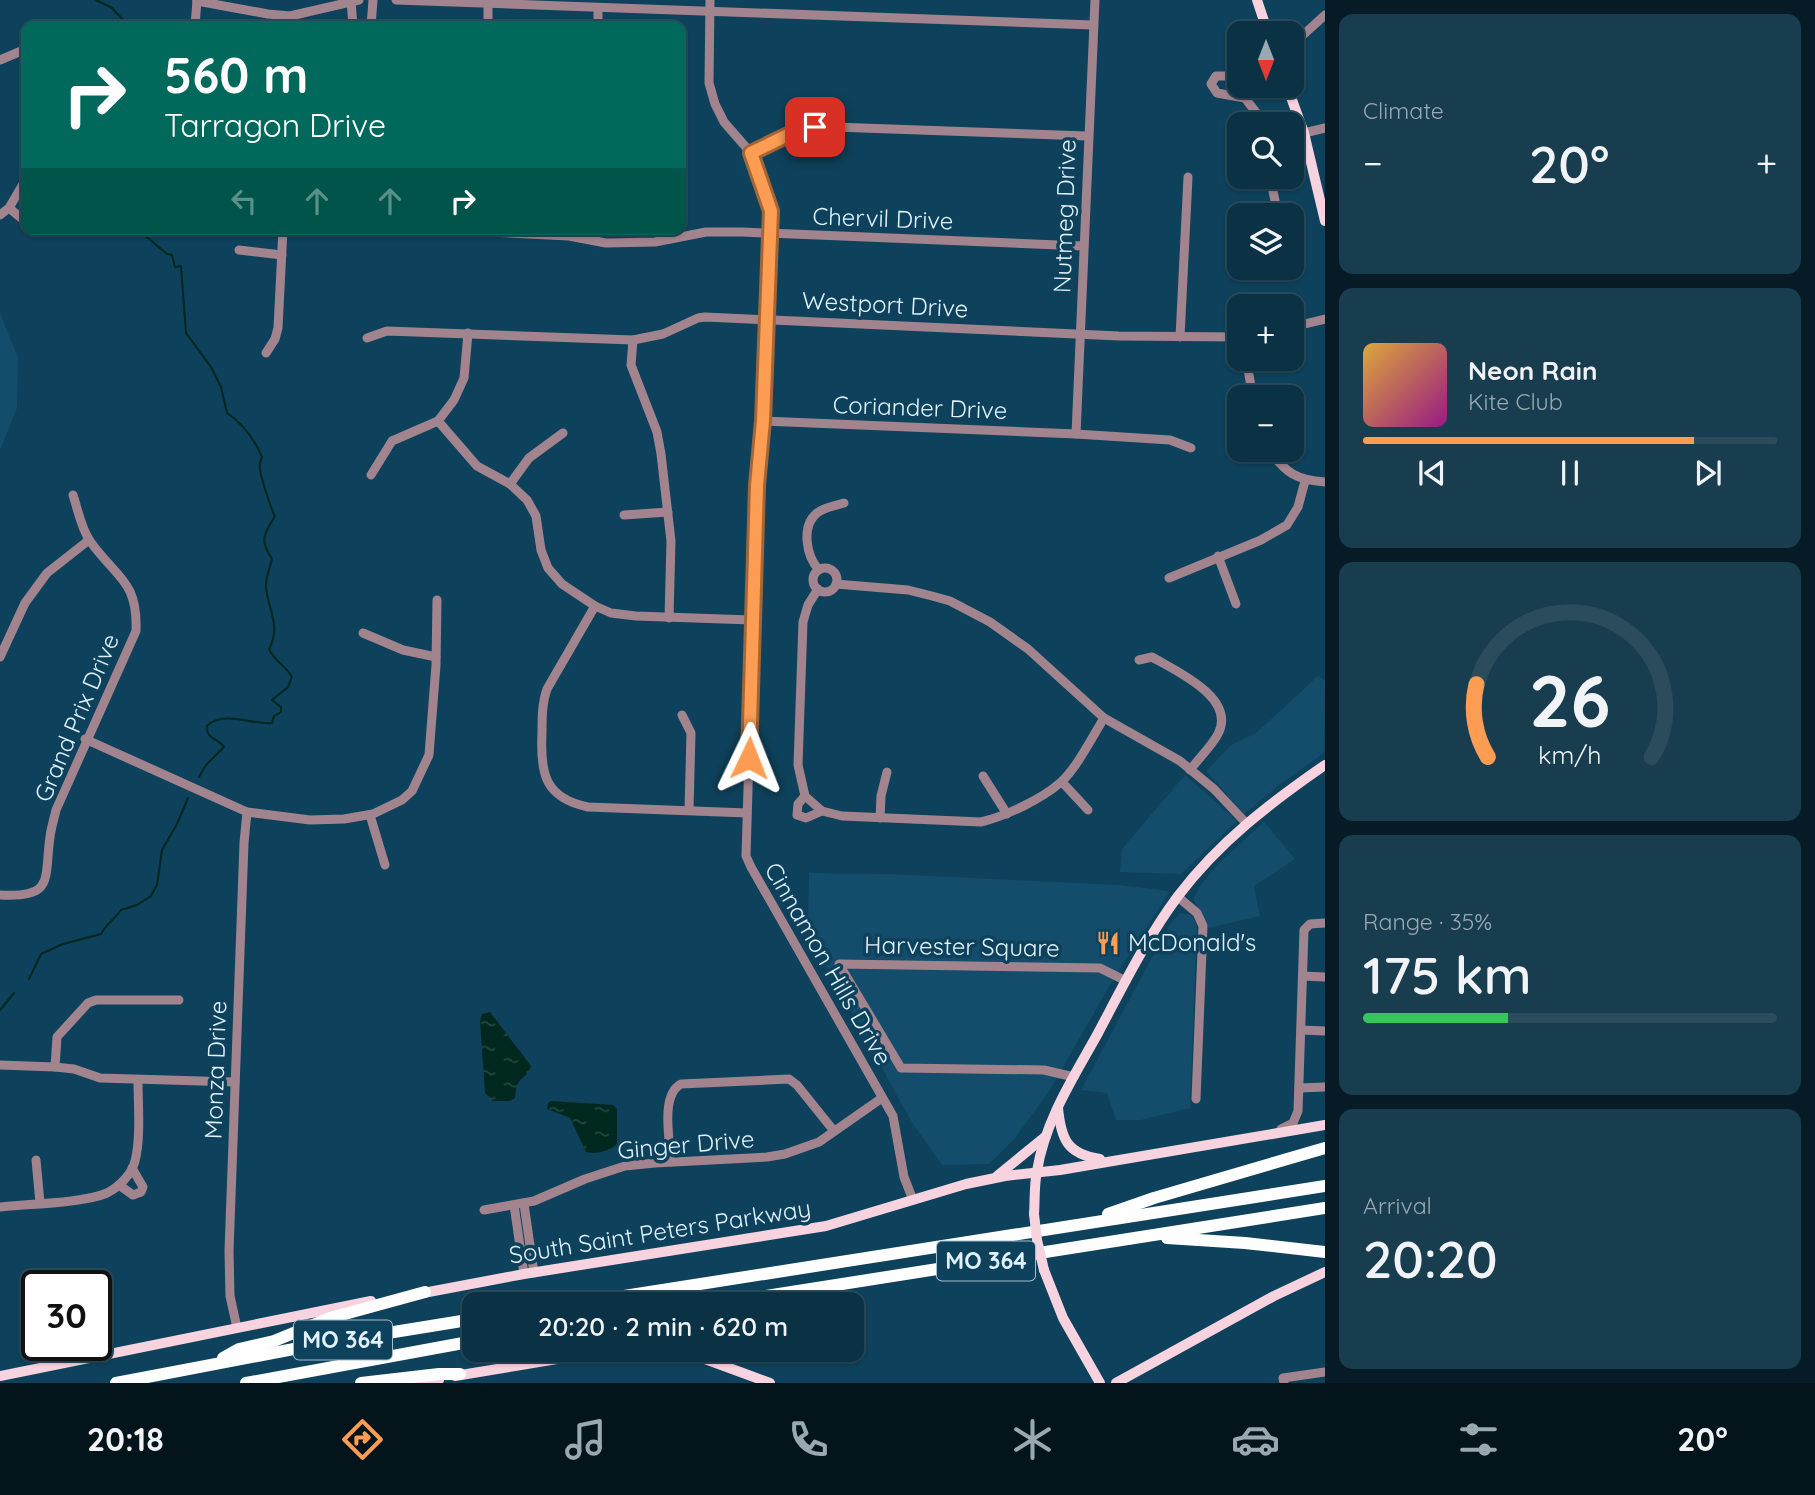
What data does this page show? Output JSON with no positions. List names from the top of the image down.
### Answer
{
  "streets": {
    "highway": ["MO 364"],
    "main road": ["South Saint Peters Parkway"],
    "street": [
      "Nutmeg Drive",
      "Chervil Drive",
      "Westport Drive",
      "Coriander Drive",
      "Grand Prix Drive",
      "Harvester Square",
      "Cinnamon Hills Drive",
      "Monza Drive",
      "Ginger Drive"
    ]
  },
  "crossings": [
    ["Nutmeg Drive", "Chervil Drive"],
    ["Nutmeg Drive", "Westport Drive"],
    ["Nutmeg Drive", "Coriander Drive"],
    ["Chervil Drive", "Cinnamon Hills Drive"],
    ["Westport Drive", "Cinnamon Hills Drive"],
    ["Coriander Drive", "Cinnamon Hills Drive"],
    ["Cinnamon Hills Drive", "Ginger Drive"],
    ["Cinnamon Hills Drive", "South Saint Peters Parkway"],
    ["Monza Drive", "South Saint Peters Parkway"]
  ],
  "places": {
    "restaurant": ["McDonald's"]
  },
  "north": "bottom",
  "page": {
    "tile": [
      "Climate",
      ["Range · 35%", "175 km"],
      ["Arrival", "20:20"]
    ],
    "map_buttons": ["+", "−"],
    "turn": ["560 m", "Tarragon Drive"],
    "heat": ["−", "20°", "+"],
    "song": ["Neon Rain", "Kite Club"],
    "limit": "30",
    "trip": "20:20 · 2 min · 620 m",
    "tabs": ["20:18", "20°"],
    "gauge": ["26", "km/h"]
  }
}
